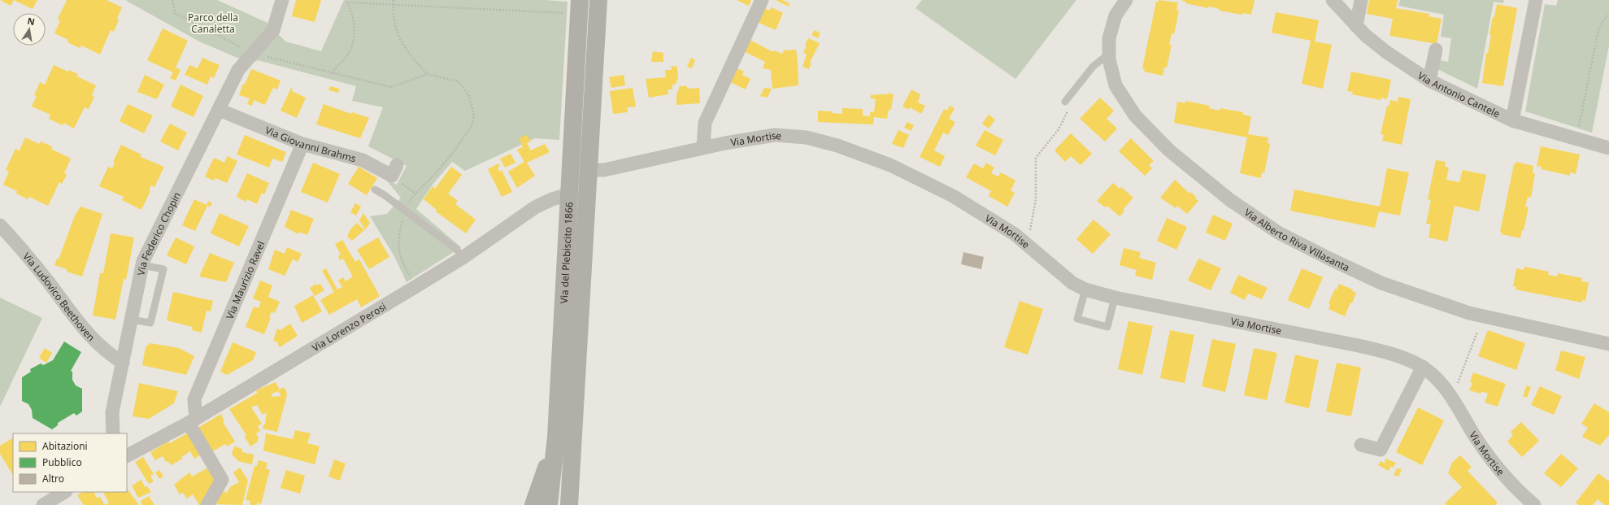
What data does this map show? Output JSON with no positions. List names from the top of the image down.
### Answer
{
  "streets": {
    "main road": ["Via del Plebiscito 1866"],
    "street": [
      "Via Antonio Cantele",
      "Via Mortise",
      "Via Giovanni Brahms",
      "Via Federico Chopin",
      "Via Alberto Riva Villasanta",
      "Via Maurizio Ravel",
      "Via Ludovico Beethoven",
      "Via Lorenzo Perosi"
    ]
  },
  "crossings": [
    ["Via Mortise", "Via del Plebiscito 1866"],
    ["Via Giovanni Brahms", "Via Federico Chopin"],
    ["Via Giovanni Brahms", "Via Maurizio Ravel"],
    ["Via Federico Chopin", "Via Ludovico Beethoven"],
    ["Via del Plebiscito 1866", "Via Lorenzo Perosi"],
    ["Via Maurizio Ravel", "Via Lorenzo Perosi"]
  ],
  "parks": ["Parco della Canaletta"],
  "legend": ["Abitazioni", "Pubblico", "Altro"],
  "north": "top"
}
